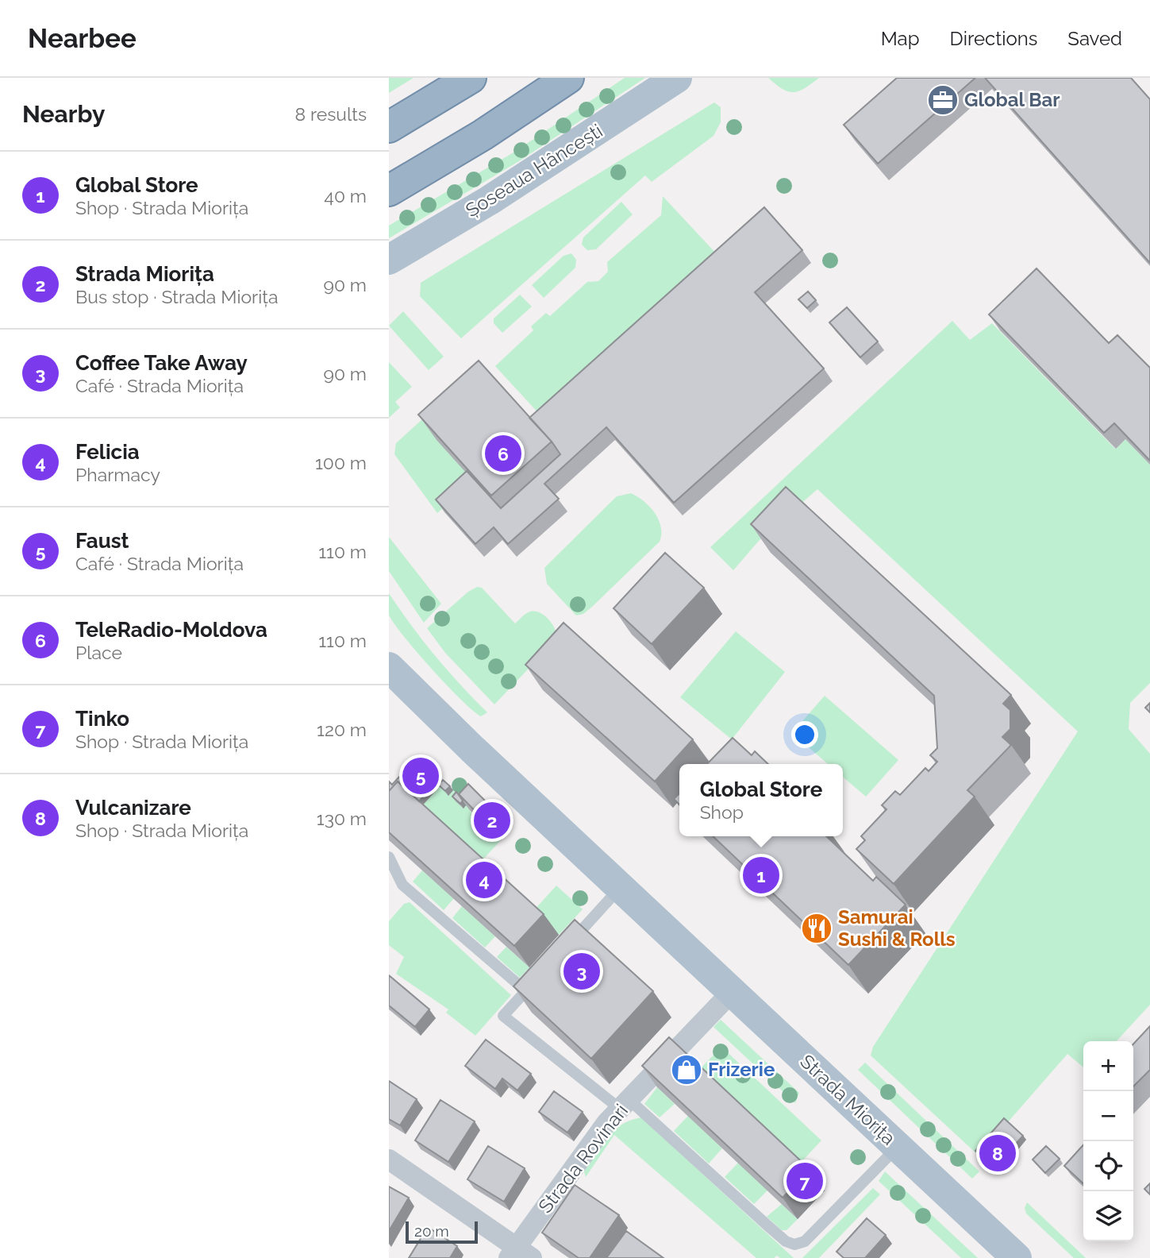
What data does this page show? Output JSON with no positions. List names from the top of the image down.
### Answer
{
  "streets": {
    "main road": ["Șoseaua Hâncești", "Strada Miorița"],
    "street": ["Strada Rovinari"]
  },
  "crossings": [
    ["Strada Miorița", "Strada Rovinari"]
  ],
  "places": {
    "office": ["Global Bar"],
    "restaurant": ["Samurai Sushi & Rolls"],
    "shop": ["Frizerie"]
  },
  "scale_bar": "20 m",
  "page": {
    "header": "Nearbee",
    "nav": ["Map", "Directions", "Saved"],
    "heading": ["Nearby", "8 results"],
    "list": [
      {
        "mark": "1",
        "name": "Global Store",
        "note": "Shop · Strada Miorița",
        "value": "40 m"
      },
      {
        "mark": "2",
        "name": "Strada Miorița",
        "note": "Bus stop · Strada Miorița",
        "value": "90 m"
      },
      {
        "mark": "3",
        "name": "Coffee Take Away",
        "note": "Café · Strada Miorița",
        "value": "90 m"
      },
      {
        "mark": "4",
        "name": "Felicia",
        "note": "Pharmacy",
        "value": "100 m"
      },
      {
        "mark": "5",
        "name": "Faust",
        "note": "Café · Strada Miorița",
        "value": "110 m"
      },
      {
        "mark": "6",
        "name": "TeleRadio-Moldova",
        "note": "Place",
        "value": "110 m"
      },
      {
        "mark": "7",
        "name": "Tinko",
        "note": "Shop · Strada Miorița",
        "value": "120 m"
      },
      {
        "mark": "8",
        "name": "Vulcanizare",
        "note": "Shop · Strada Miorița",
        "value": "130 m"
      }
    ],
    "pins": [
      "6",
      "5",
      "2",
      "1",
      "4",
      "3",
      "8",
      "7"
    ],
    "popup": ["Global Store", "Shop"],
    "map_buttons": ["+", "−"],
    "scale": "20 m"
  }
}
